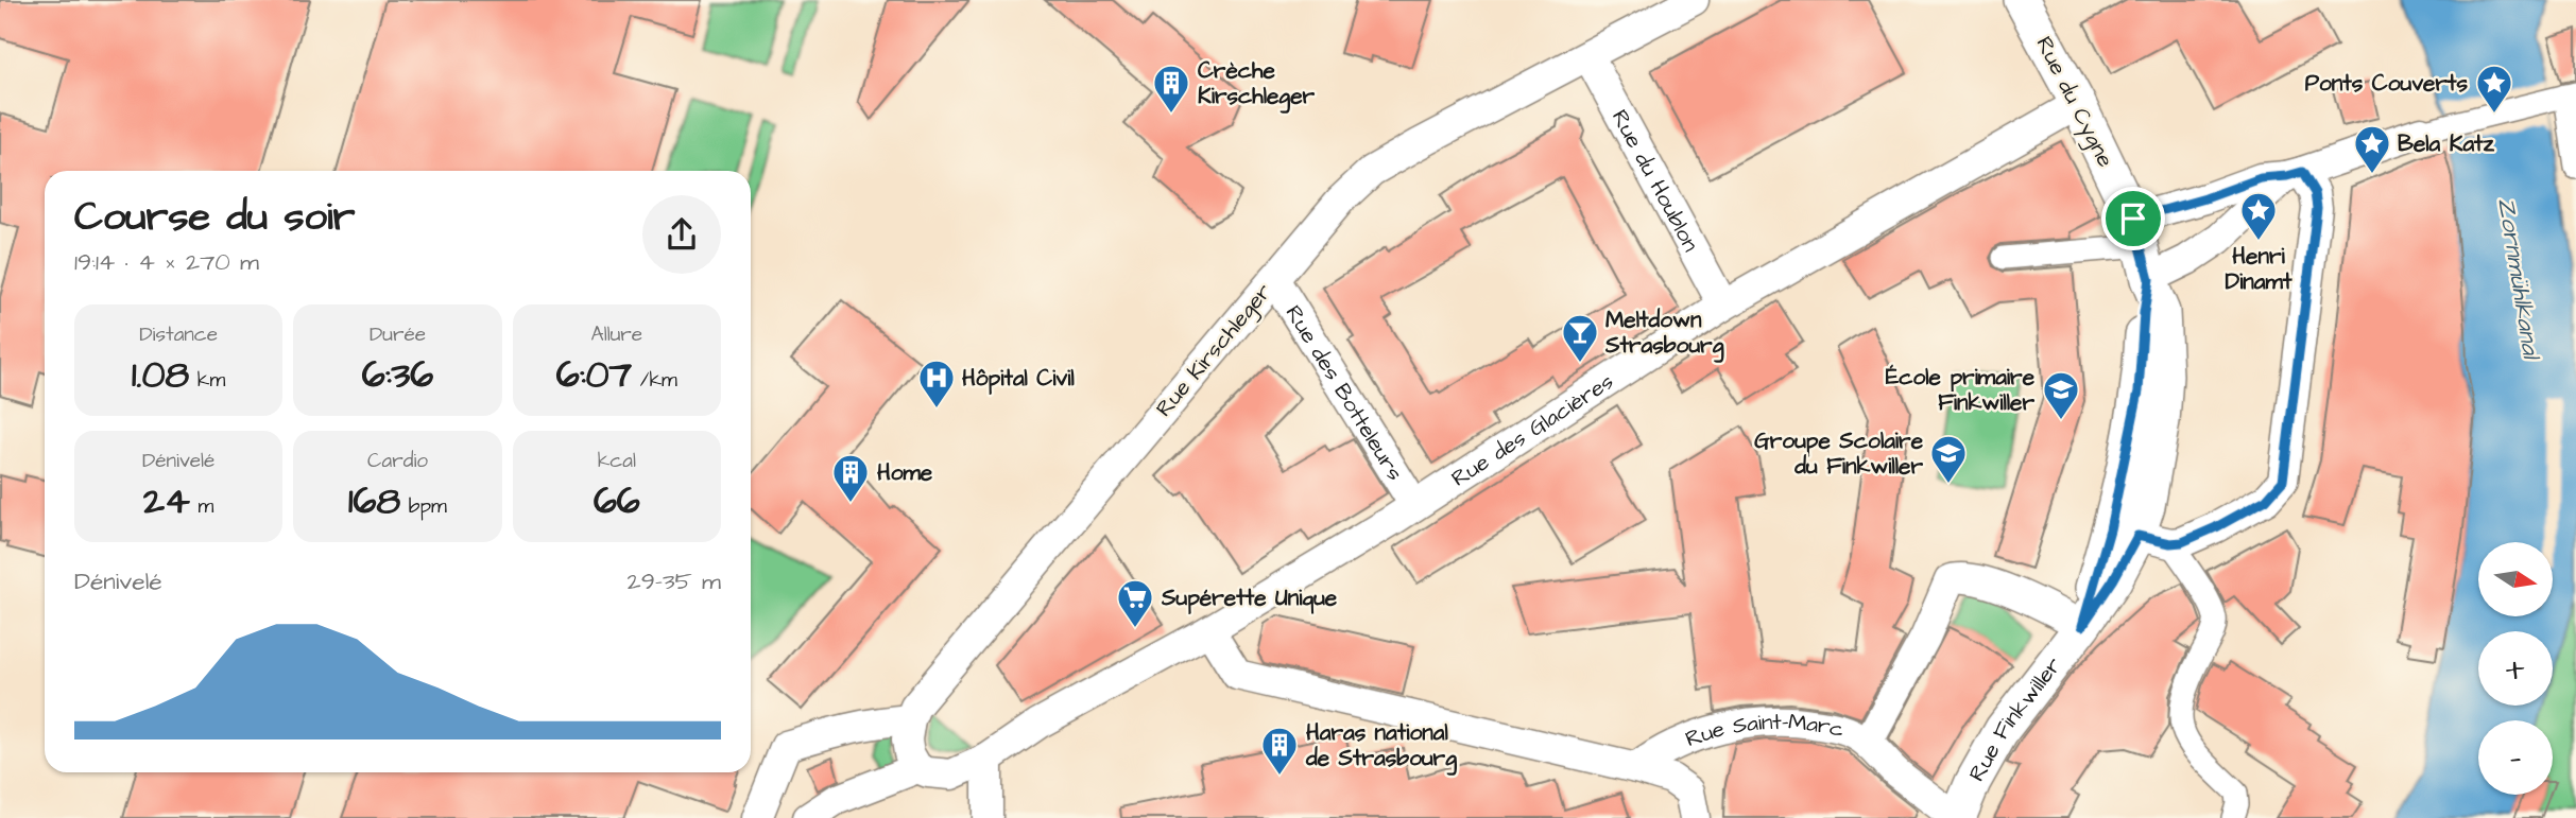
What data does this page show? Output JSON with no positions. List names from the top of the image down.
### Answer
{
  "streets": {
    "street": [
      "Rue du Cygne",
      "Rue du Houblon",
      "Rue Kirschleger",
      "Rue des Botteleurs",
      "Rue des Glacières",
      "Rue Finkwiller",
      "Rue Saint-Marc"
    ]
  },
  "crossings": [
    ["Rue du Cygne", "Rue des Glacières"],
    ["Rue du Cygne", "Rue Finkwiller"],
    ["Rue du Houblon", "Rue Kirschleger"],
    ["Rue du Houblon", "Rue des Glacières"],
    ["Rue Kirschleger", "Rue des Botteleurs"],
    ["Rue des Botteleurs", "Rue des Glacières"],
    ["Rue Finkwiller", "Rue Saint-Marc"]
  ],
  "water": ["Zornmühlkanal"],
  "places": {
    "building": ["Crèche Kirschleger", "Home", "Haras national de Strasbourg"],
    "place": ["Ponts Couverts", "Bela Katz", "Henri Dinamt"],
    "bar": ["Meltdown Strasbourg"],
    "hospital": ["Hôpital Civil"],
    "school or university": ["École primaire Finkwiller", "Groupe Scolaire du Finkwiller"],
    "supermarket": ["Supérette Unique"]
  },
  "north": "right",
  "page": {
    "heading": ["Course du soir", "19:14 · 4 × 270 m"],
    "stats": [
      ["Distance", "1.08 km"],
      ["Durée", "6:36"],
      ["Allure", "6:07 /km"],
      ["Dénivelé", "24 m"],
      ["Cardio", "168 bpm"],
      ["kcal", "66"]
    ],
    "map_buttons": ["+", "−"],
    "chart": ["Dénivelé", "29–35 m"]
  }
}
